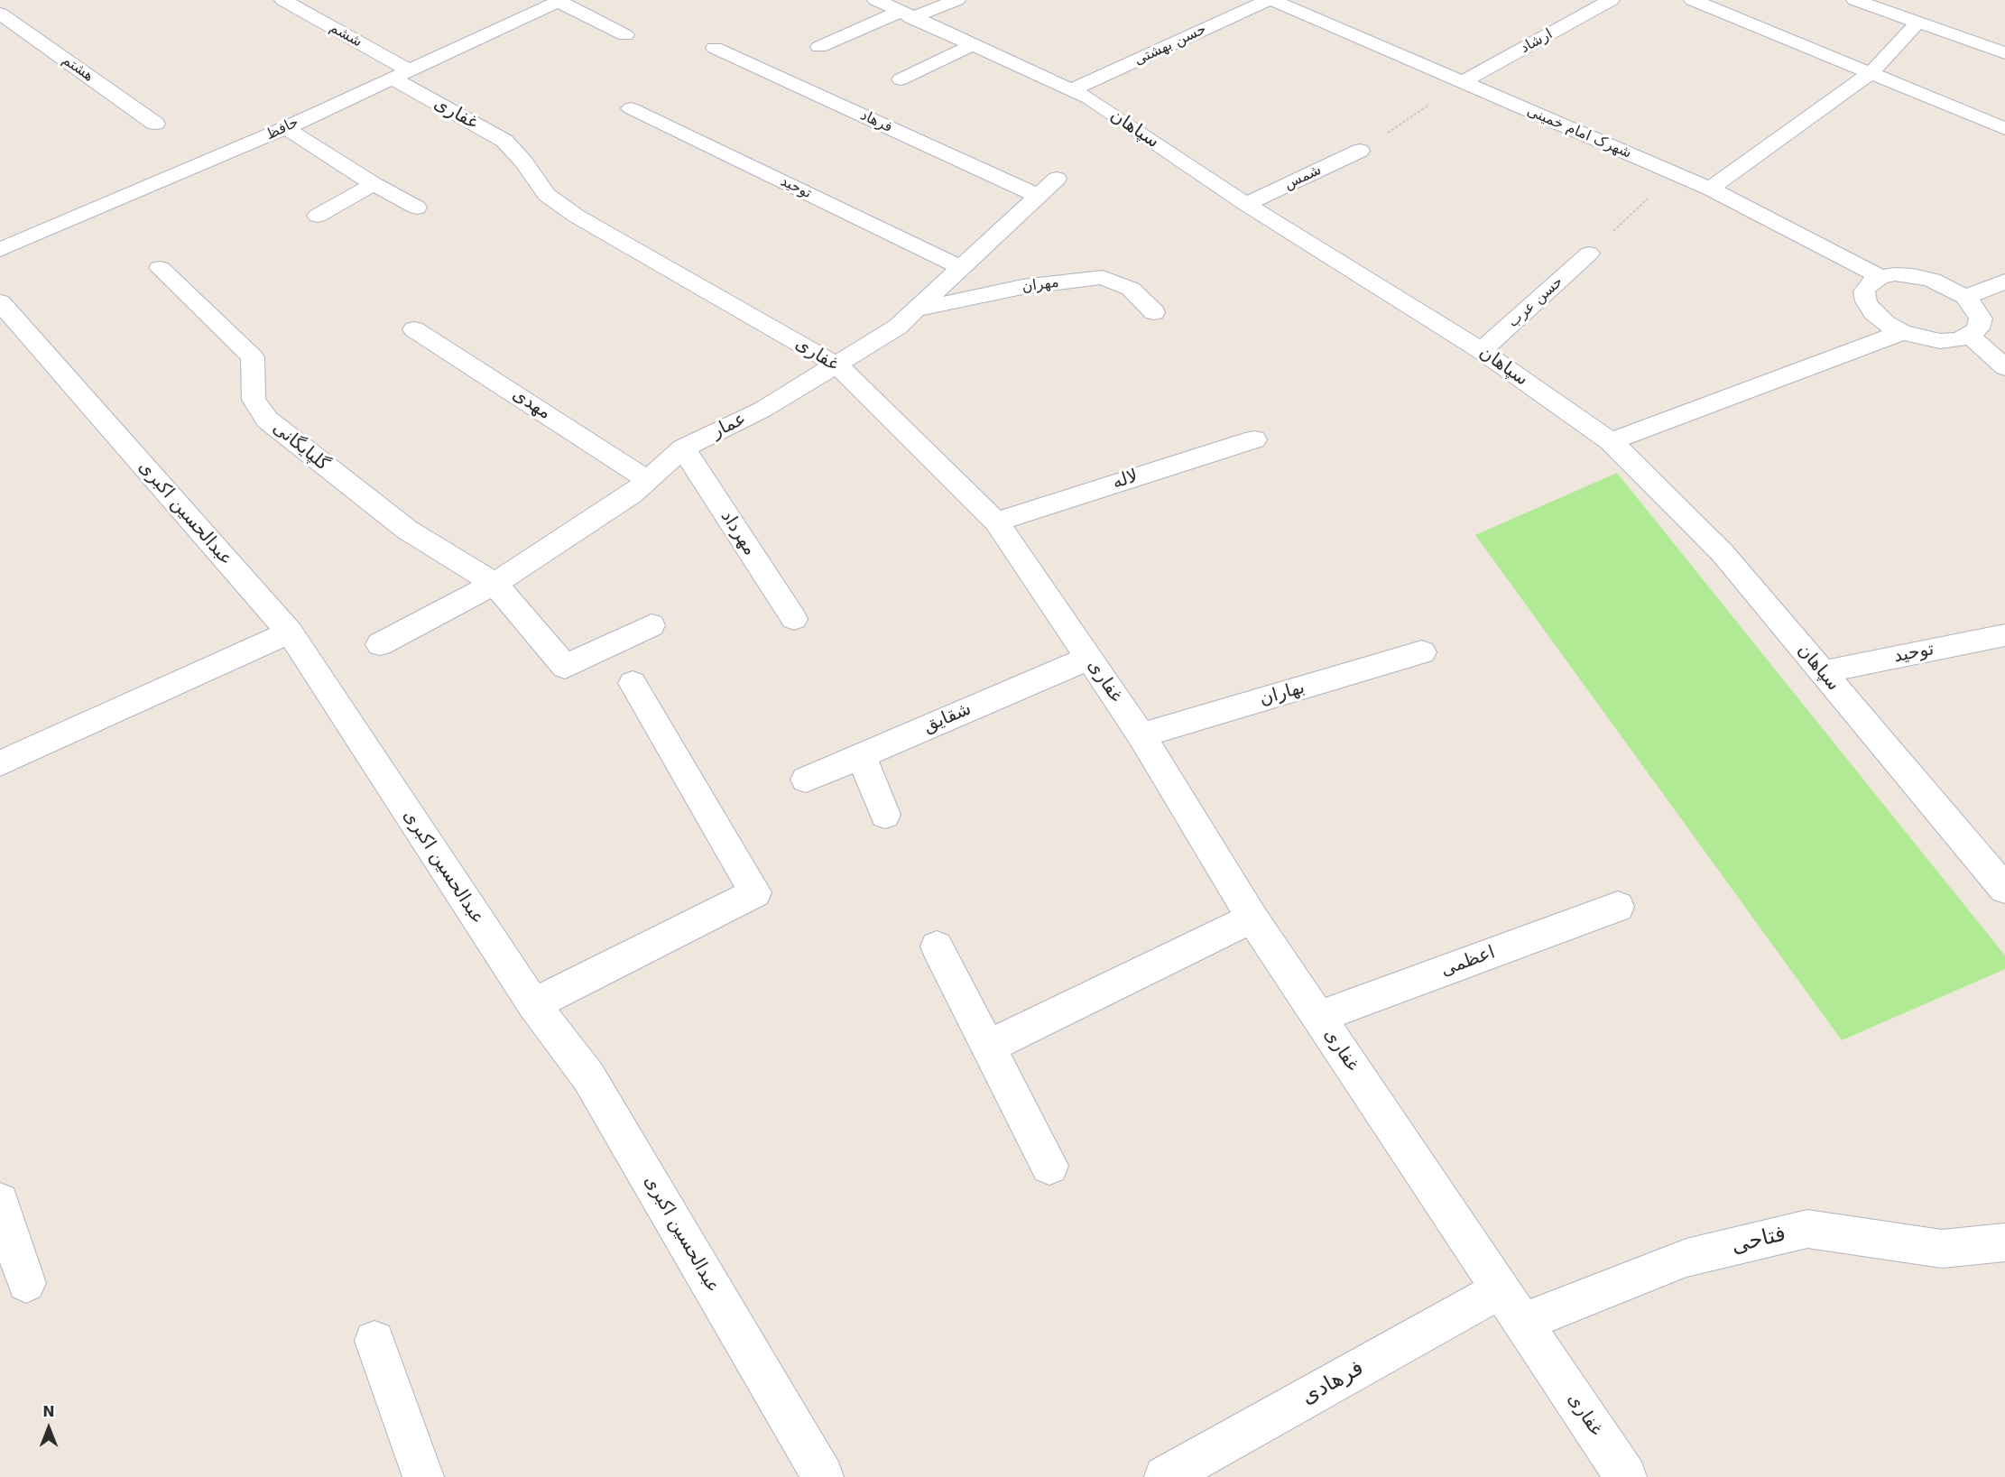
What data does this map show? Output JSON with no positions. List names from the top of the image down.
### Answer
{
  "streets": {
    "street": [
      "ششم",
      "ارشاد",
      "حسن بهشتی",
      "هشتم",
      "غفاری",
      "فرهاد",
      "حافظ",
      "سپاهان",
      "شهرک امام خمینی",
      "شمس",
      "توحید",
      "مهران",
      "حسن عرب",
      "مهدی",
      "عمار",
      "گلپایگانی",
      "لاله",
      "عبدالحسین اکبری",
      "مهرداد",
      "بهاران",
      "شقایق",
      "اعظمی",
      "فتاحی",
      "فرهادی"
    ]
  },
  "crossings": [
    ["ششم", "غفاری"],
    ["ششم", "حافظ"],
    ["ارشاد", "شهرک امام خمینی"],
    ["حسن بهشتی", "سپاهان"],
    ["حسن بهشتی", "شهرک امام خمینی"],
    ["غفاری", "حافظ"],
    ["غفاری", "عمار"],
    ["غفاری", "لاله"],
    ["غفاری", "بهاران"],
    ["غفاری", "شقایق"],
    ["غفاری", "اعظمی"],
    ["غفاری", "فتاحی"],
    ["غفاری", "فرهادی"],
    ["فرهاد", "عمار"],
    ["سپاهان", "شمس"],
    ["سپاهان", "توحید"],
    ["سپاهان", "حسن عرب"],
    ["توحید", "عمار"],
    ["مهران", "عمار"],
    ["مهدی", "عمار"],
    ["عمار", "گلپایگانی"],
    ["عمار", "مهرداد"]
  ],
  "north": "top"
}
